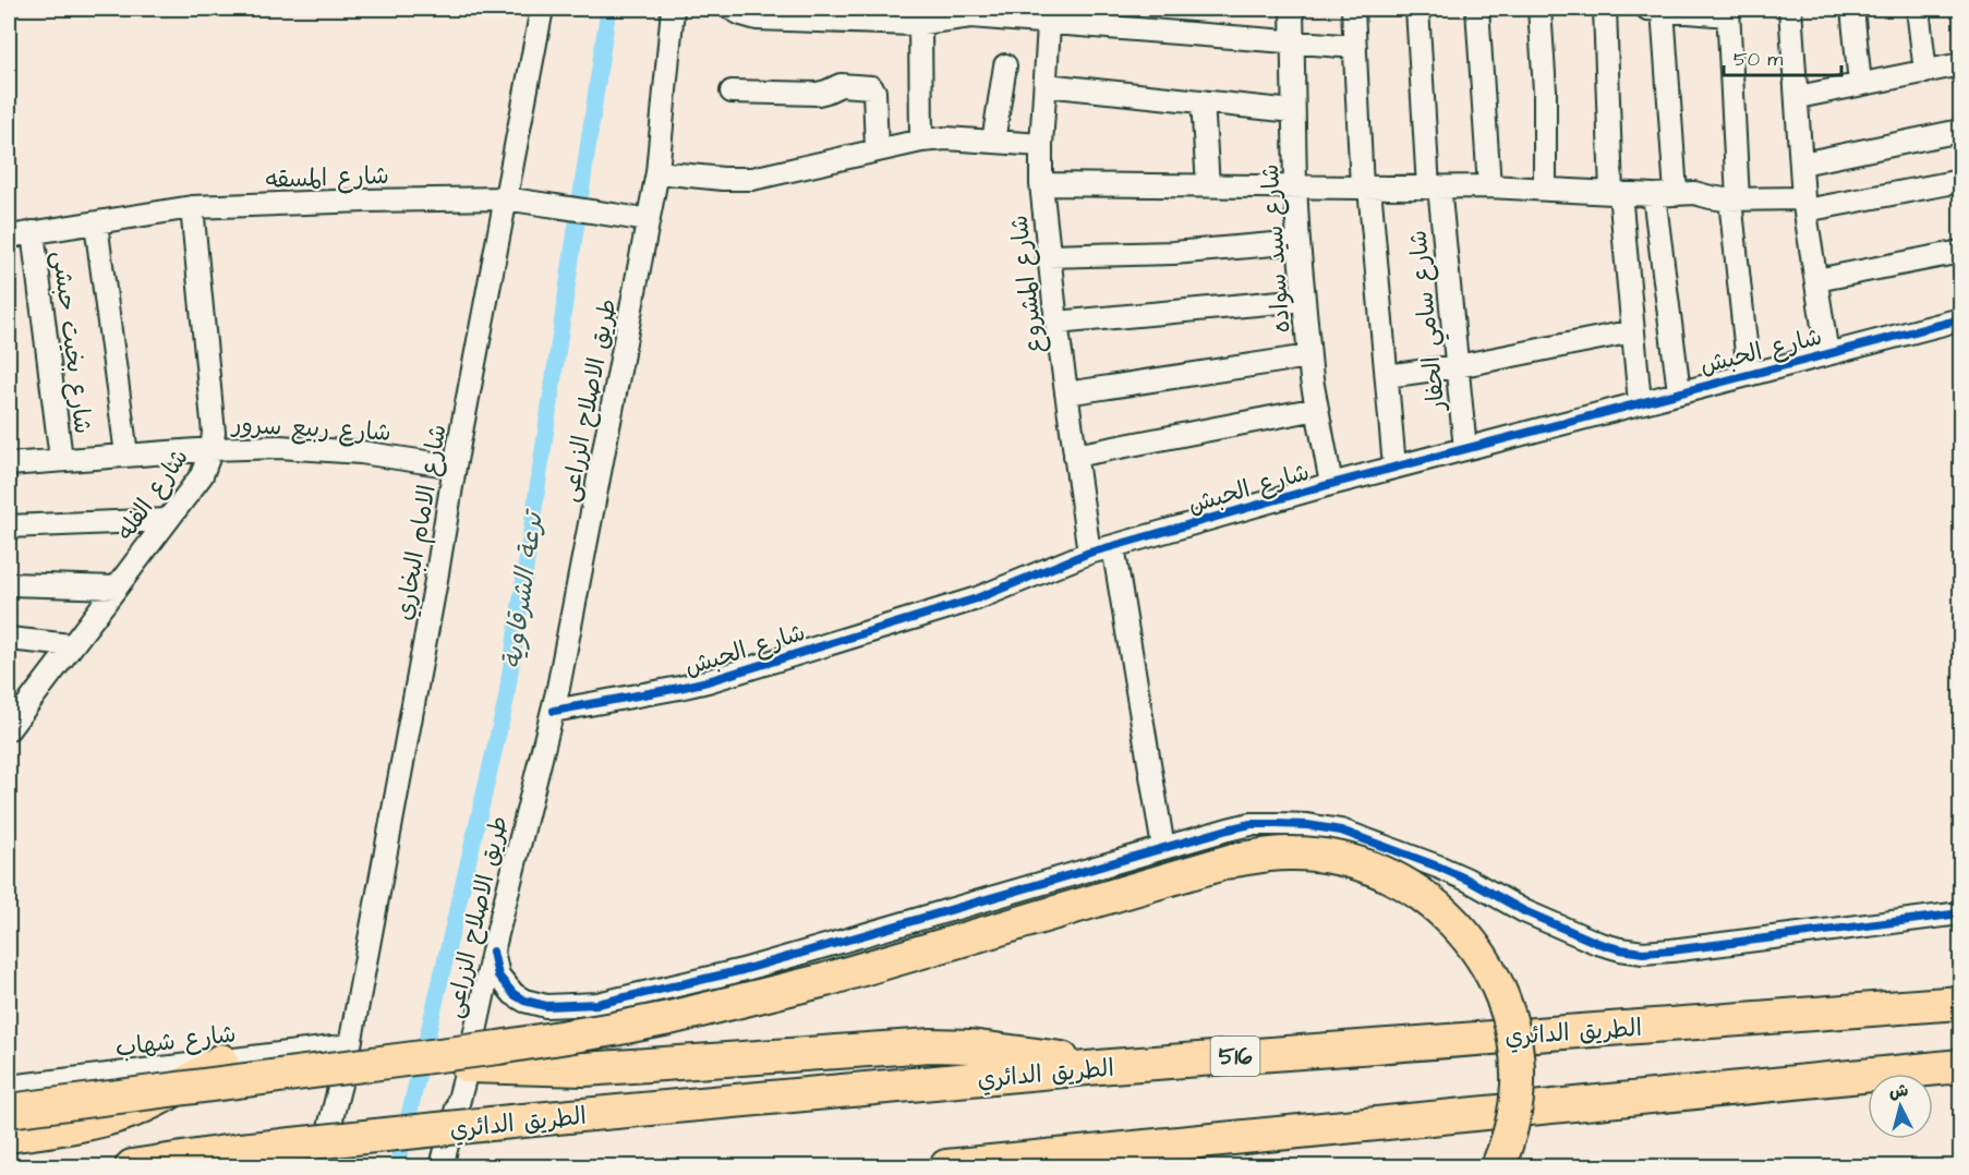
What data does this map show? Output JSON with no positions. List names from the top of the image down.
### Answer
{
  "streets": {
    "highway": ["الطريق الدائري", "516"],
    "street": [
      "شارع المسقه",
      "شارع سيد سواده",
      "شارع المشروع",
      "شارع سامي الحفار",
      "شارع بخيت حبشى",
      "شارع الحبش",
      "طريق الاصلاح الزراعى",
      "شارع ربيع سرور",
      "شارع الفله",
      "شارع الامام البخاري",
      "شارع شهاب"
    ]
  },
  "crossings": [
    ["شارع المسقه", "شارع بخيت حبشى"],
    ["شارع المسقه", "طريق الاصلاح الزراعى"],
    ["شارع المسقه", "شارع الفله"],
    ["شارع المسقه", "شارع الامام البخاري"],
    ["شارع سيد سواده", "شارع الحبش"],
    ["شارع المشروع", "شارع الحبش"],
    ["شارع سامي الحفار", "شارع الحبش"],
    ["شارع بخيت حبشى", "شارع ربيع سرور"],
    ["شارع الحبش", "طريق الاصلاح الزراعى"],
    ["شارع ربيع سرور", "شارع الفله"],
    ["شارع ربيع سرور", "شارع الامام البخاري"],
    ["شارع الامام البخاري", "شارع شهاب"]
  ],
  "water": ["ترعة الشرقاوية"],
  "scale_bar": "50 m",
  "north": "top"
}
